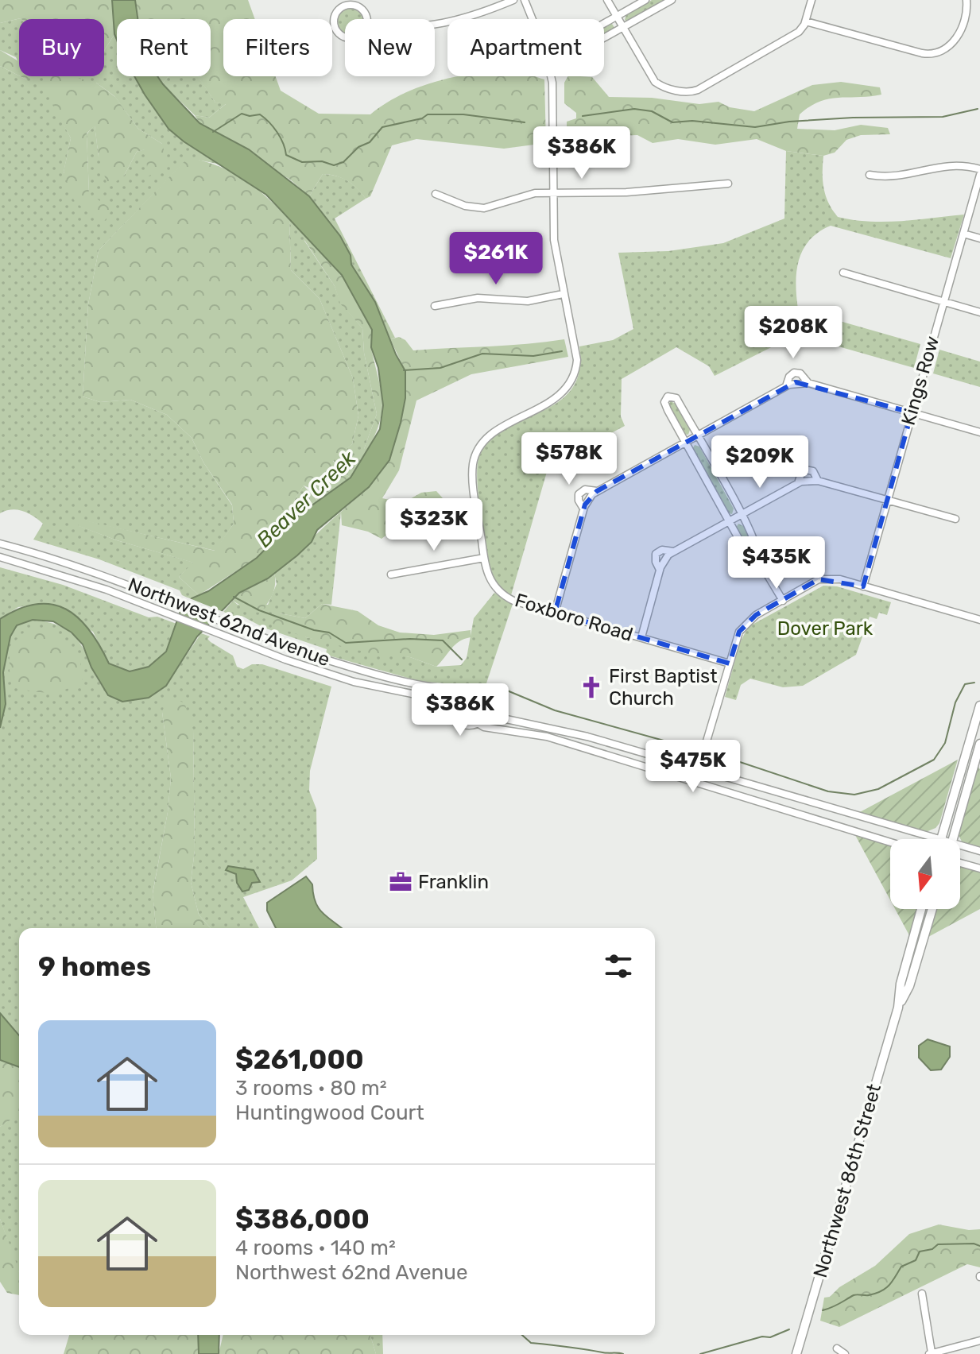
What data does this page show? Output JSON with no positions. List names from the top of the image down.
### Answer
{
  "streets": {
    "main road": ["Northwest 86th Street"],
    "street": ["Kings Row", "Foxboro Road", "Northwest 62nd Avenue"]
  },
  "water": ["Beaver Creek"],
  "parks": ["Dover Park"],
  "places": {
    "church": ["First Baptist Church"],
    "office": ["Franklin"]
  },
  "north": "bottom",
  "page": {
    "chip": [
      "Buy",
      "Rent",
      "Filters",
      "New",
      "Apartment"
    ],
    "price": [
      "$386K",
      "$261K",
      "$208K",
      "$578K",
      "$209K",
      "$323K",
      "$435K",
      "$386K",
      "$475K"
    ],
    "heading": "9 homes",
    "list": [
      {
        "name": "$261,000",
        "note": "3 rooms · 80 m² · Huntingwood Court"
      },
      {
        "name": "$386,000",
        "note": "4 rooms · 140 m² · Northwest 62nd Avenue"
      }
    ]
  }
}
